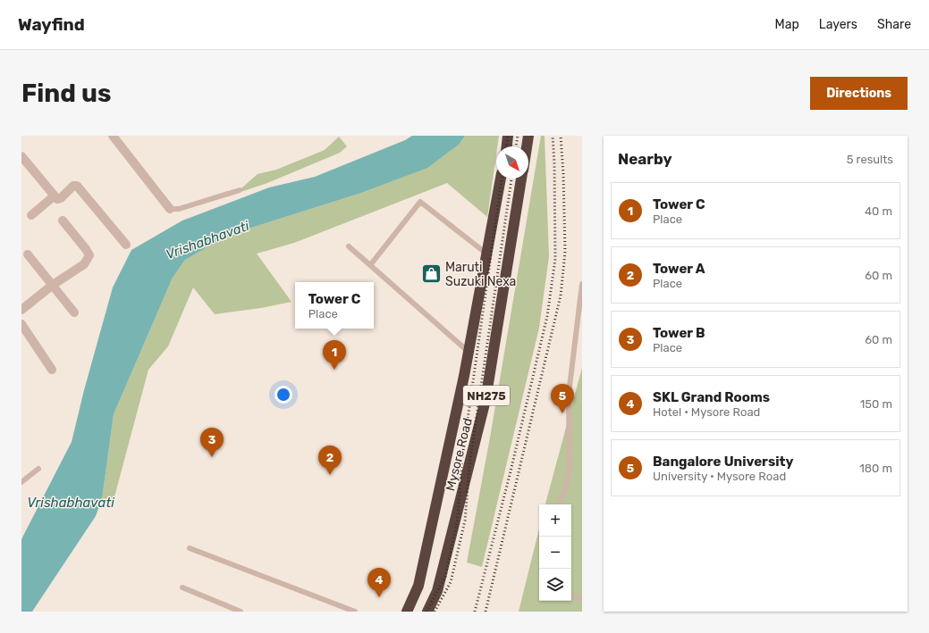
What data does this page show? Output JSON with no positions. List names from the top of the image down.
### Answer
{
  "streets": {
    "highway": ["NH275", "Mysore Road"]
  },
  "water": ["Vrishabhavati"],
  "places": {
    "shop": ["Maruti Suzuki Nexa"]
  },
  "north": "bottom right",
  "page": {
    "header": "Wayfind",
    "nav": ["Map", "Layers", "Share"],
    "buttons": "Directions",
    "title": "Find us",
    "heading": ["Nearby", "5 results"],
    "list": [
      {
        "mark": "1",
        "name": "Tower C",
        "note": "Place",
        "value": "40 m"
      },
      {
        "mark": "2",
        "name": "Tower A",
        "note": "Place",
        "value": "60 m"
      },
      {
        "mark": "3",
        "name": "Tower B",
        "note": "Place",
        "value": "60 m"
      },
      {
        "mark": "4",
        "name": "SKL Grand Rooms",
        "note": "Hotel · Mysore Road",
        "value": "150 m"
      },
      {
        "mark": "5",
        "name": "Bangalore University",
        "note": "University · Mysore Road",
        "value": "180 m"
      }
    ],
    "popup": ["Tower C", "Place"],
    "pins": [
      "1",
      "5",
      "3",
      "2",
      "4"
    ],
    "map_buttons": ["+", "−"]
  }
}
